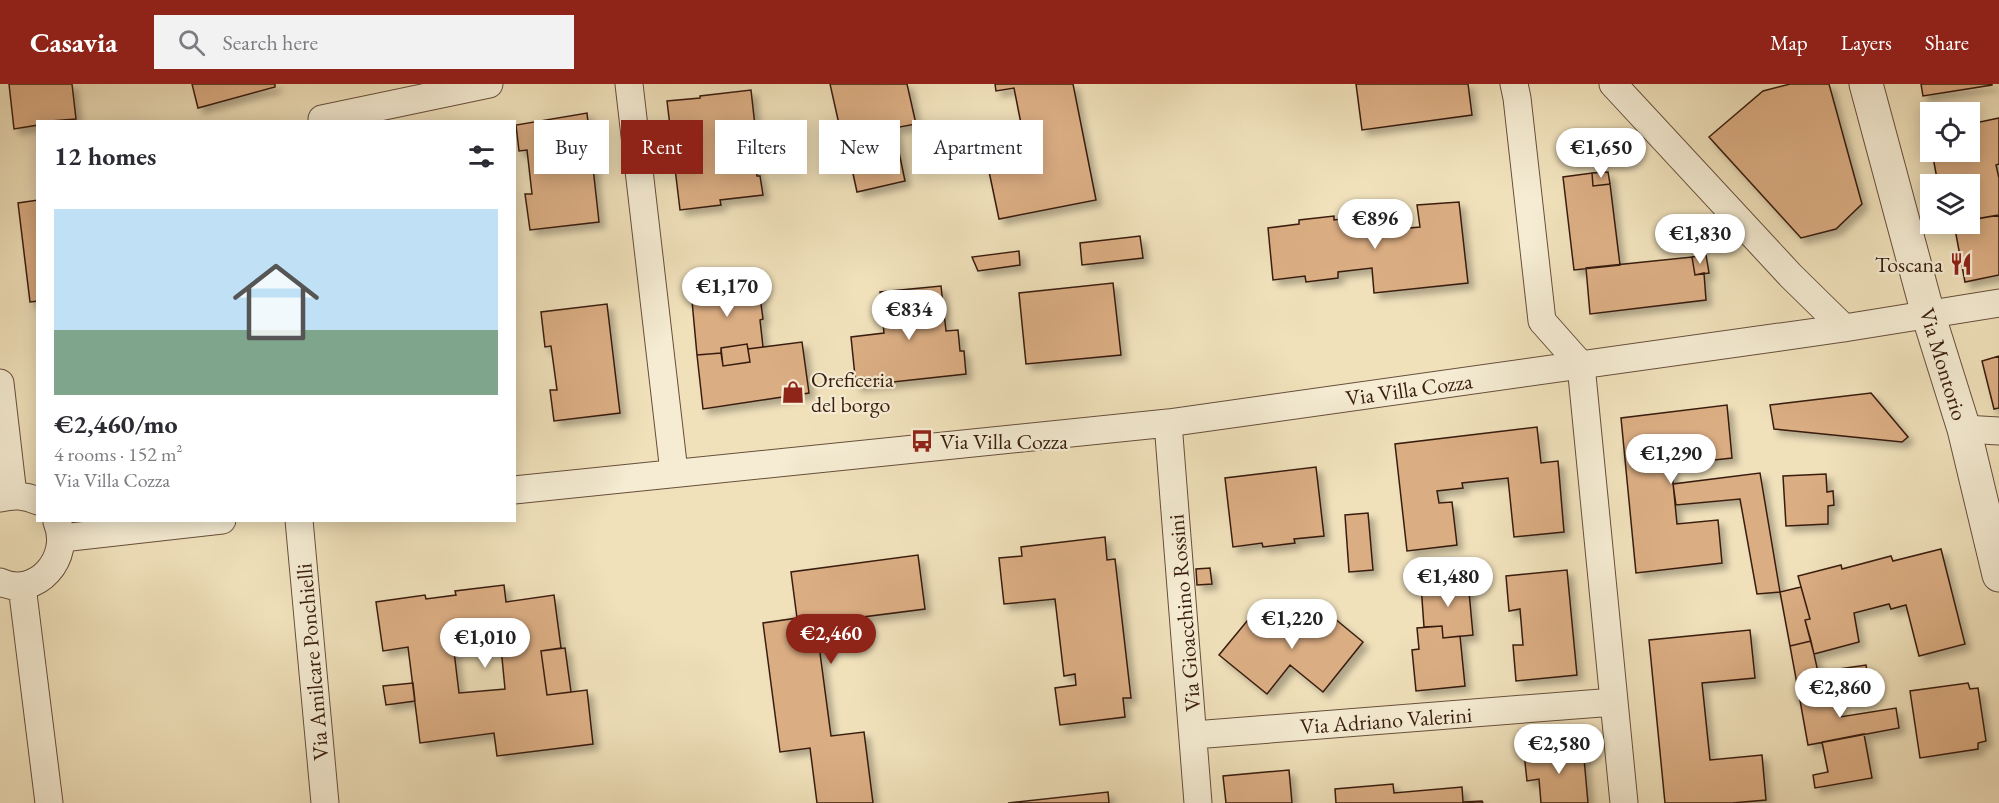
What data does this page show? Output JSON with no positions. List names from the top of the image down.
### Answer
{
  "streets": {
    "street": [
      "Via Montorio",
      "Via Villa Cozza",
      "Via Gioacchino Rossini",
      "Via Amilcare Ponchielli",
      "Via Adriano Valerini"
    ]
  },
  "crossings": [
    ["Via Montorio", "Via Villa Cozza"],
    ["Via Villa Cozza", "Via Gioacchino Rossini"],
    ["Via Gioacchino Rossini", "Via Adriano Valerini"]
  ],
  "places": {
    "restaurant": ["Toscana"],
    "shop": ["Oreficeria del borgo"],
    "bus stop": ["Via Villa Cozza"]
  },
  "page": {
    "header": "Casavia",
    "search": "Search here",
    "nav": ["Map", "Layers", "Share"],
    "chip": [
      "Buy",
      "Rent",
      "Filters",
      "New",
      "Apartment"
    ],
    "heading": "12 homes",
    "price": [
      "€1,650",
      "€896",
      "€1,830",
      "€1,170",
      "€834",
      "€1,290",
      "€1,480",
      "€1,220",
      "€2,460",
      "€1,010",
      "€2,860",
      "€2,580"
    ],
    "list": [
      {
        "name": "€2,460/mo",
        "note": "4 rooms · 152 m² · Via Villa Cozza"
      }
    ]
  }
}
